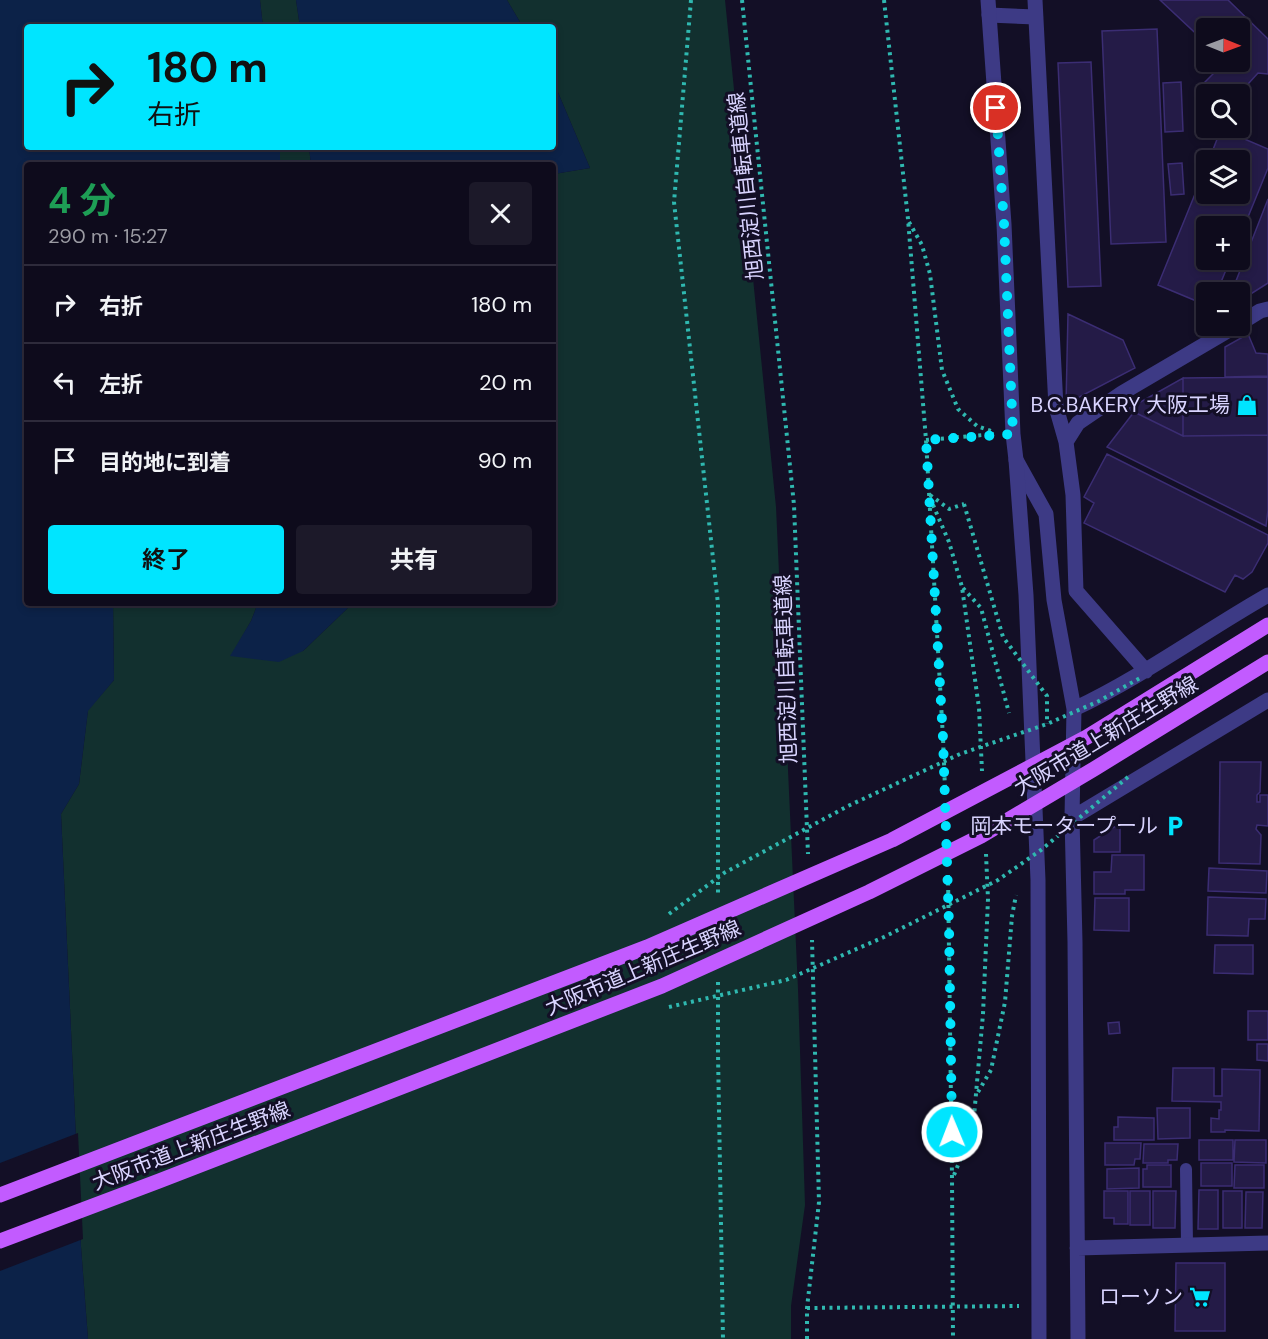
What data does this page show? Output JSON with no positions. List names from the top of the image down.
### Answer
{
  "streets": {
    "main road": ["大阪市道上新庄生野線"],
    "path": ["旭西淀川自転車道線"]
  },
  "places": {
    "shop": ["B.C.BAKERY 大阪工場"],
    "parking": ["岡本モータープール"],
    "supermarket": ["ローソン"]
  },
  "north": "right",
  "page": {
    "map_buttons": ["+", "−"],
    "turn": ["180 m", "右折"],
    "heading": ["4 分", "290 m · 15:27"],
    "list": [
      {
        "name": "右折",
        "value": "180 m"
      },
      {
        "name": "左折",
        "value": "20 m"
      },
      {
        "name": "目的地に到着",
        "value": "90 m"
      }
    ],
    "buttons": ["終了", "共有"]
  }
}
